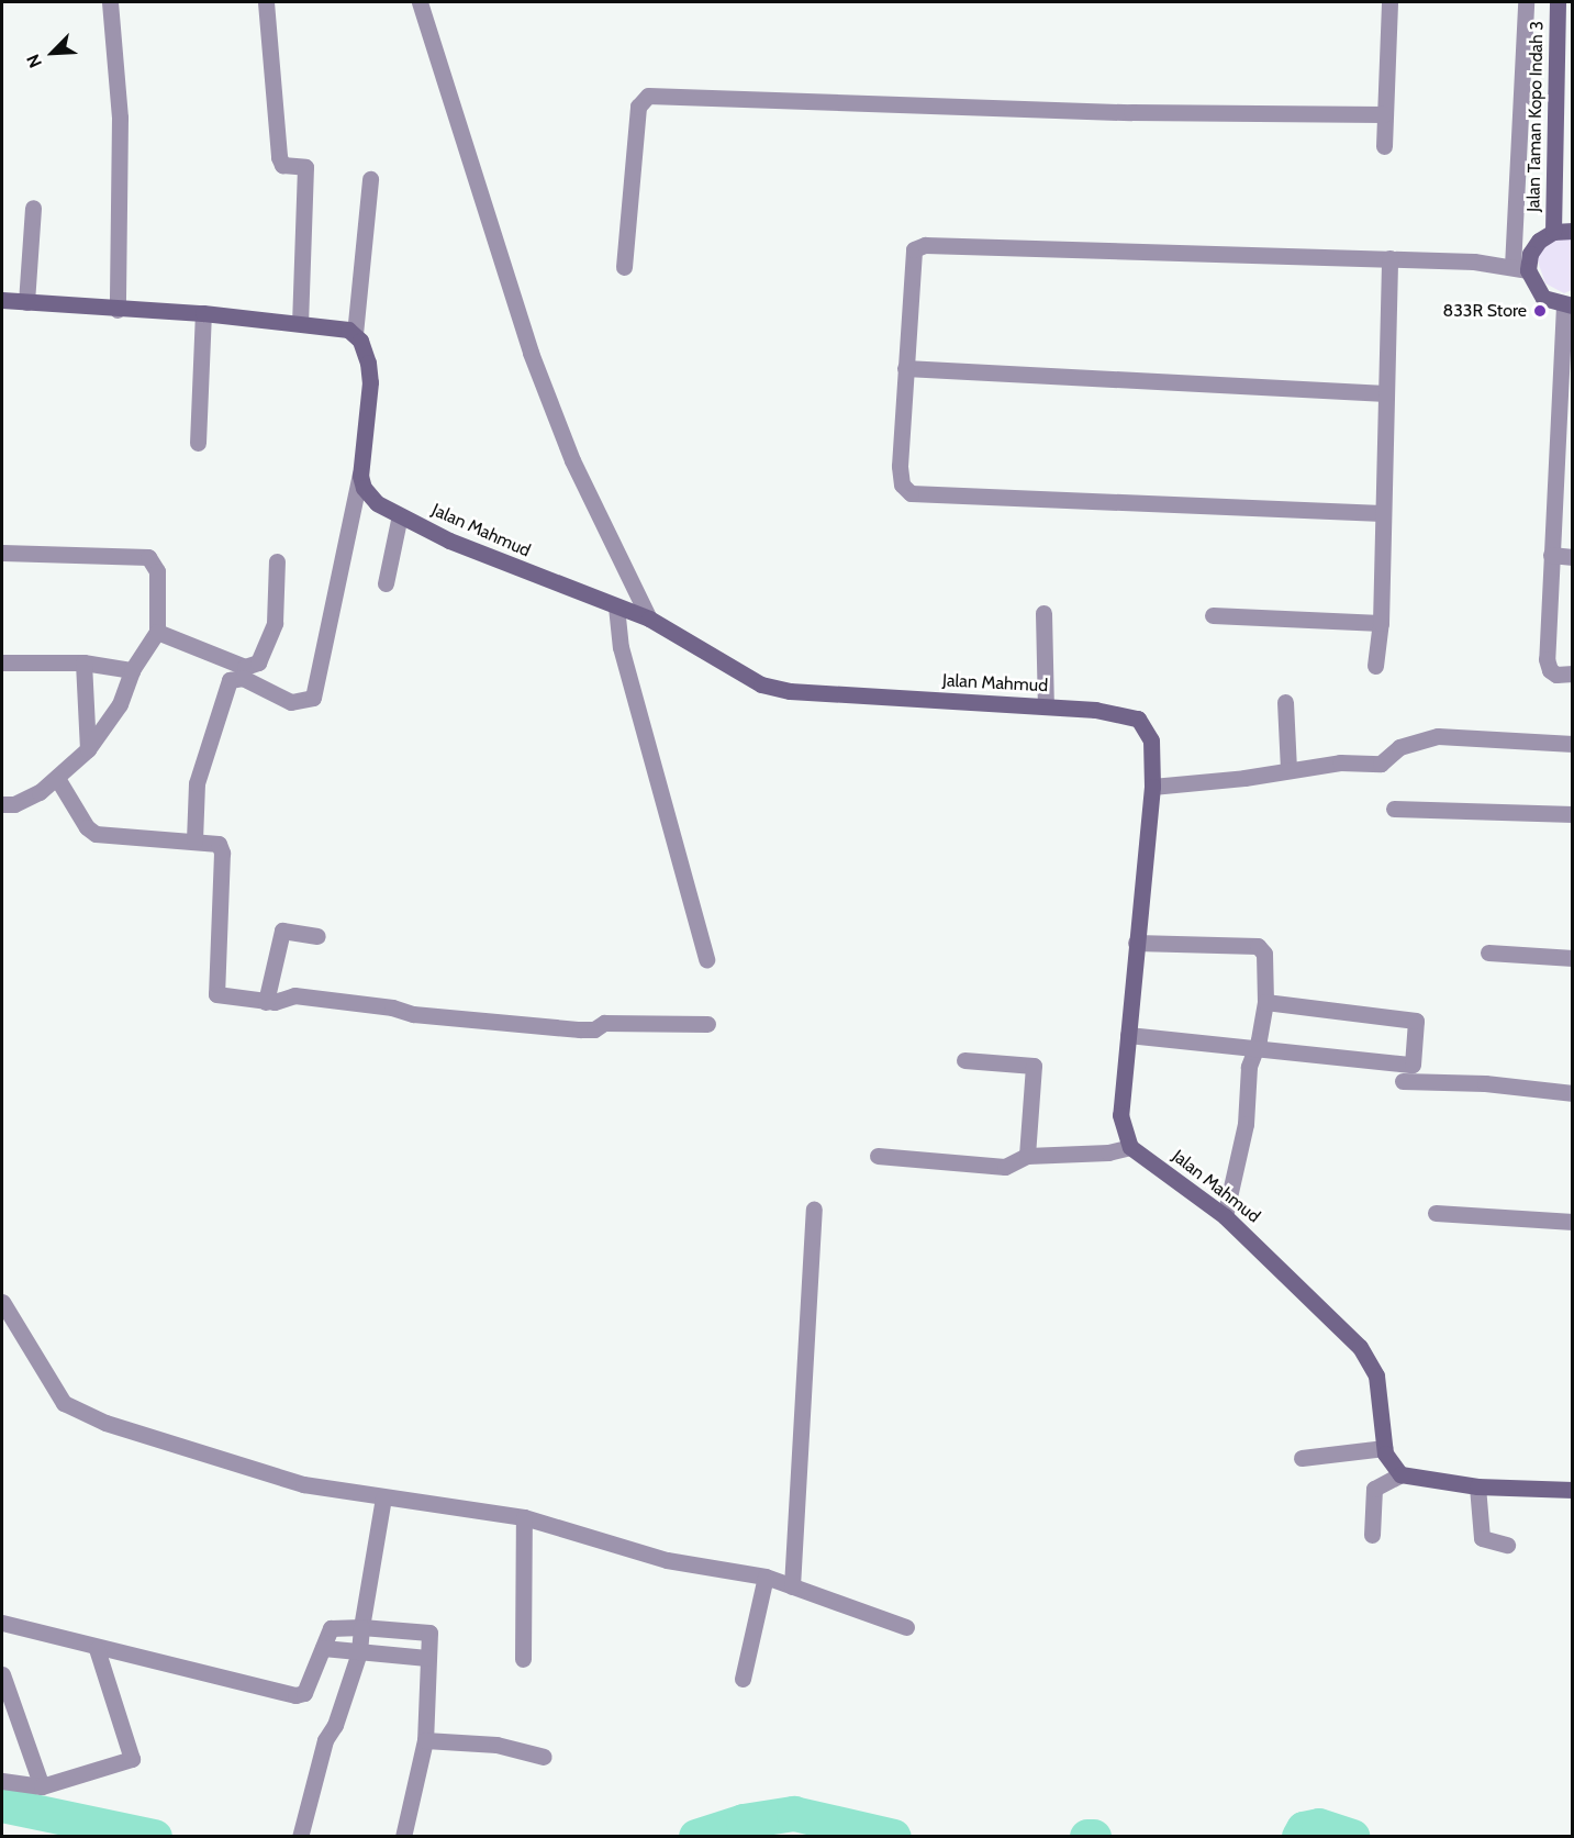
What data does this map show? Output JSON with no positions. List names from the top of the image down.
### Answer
{
  "streets": {
    "street": ["Jalan Taman Kopo Indah 3", "Jalan Mahmud"]
  },
  "places": ["833R Store"],
  "north": "bottom left"
}
